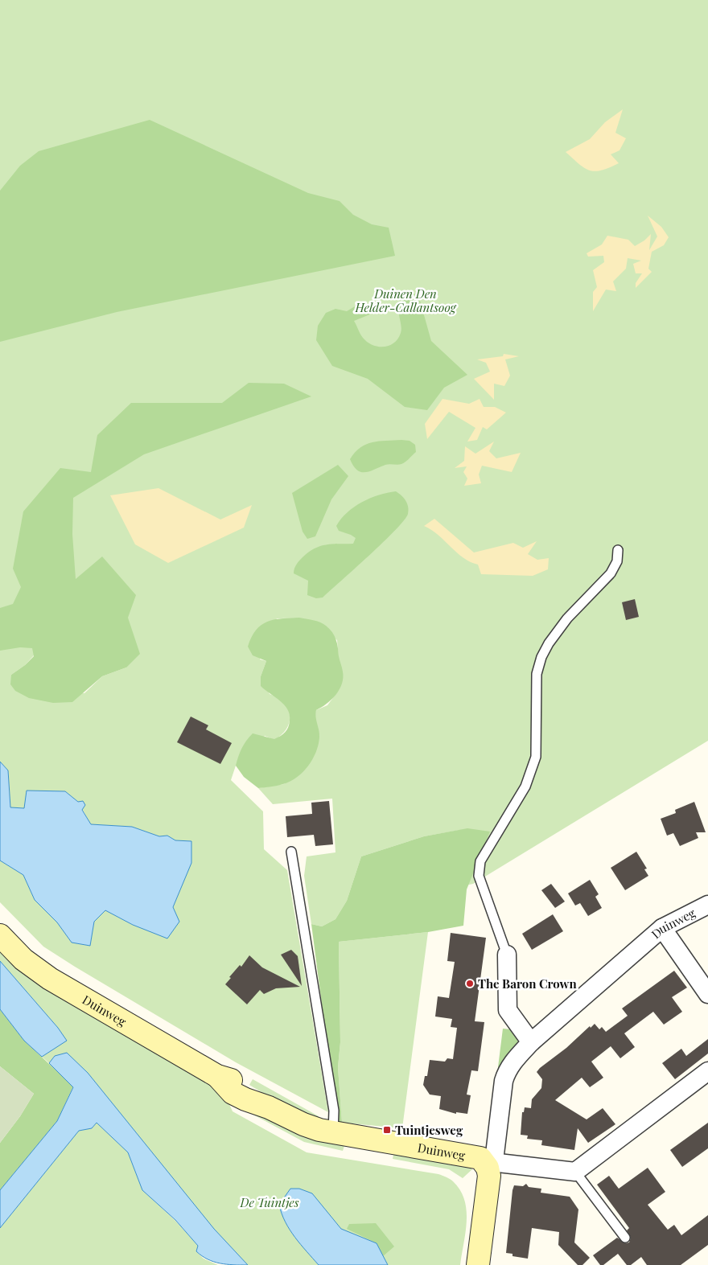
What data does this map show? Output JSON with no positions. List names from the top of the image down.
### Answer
{
  "streets": {
    "street": ["Duinweg"]
  },
  "parks": ["Duinen Den Helder-Callantsoog", "De Tuintjes"],
  "places": {
    "other": ["The Baron Crown"],
    "transit": ["Tuintjesweg"]
  }
}
